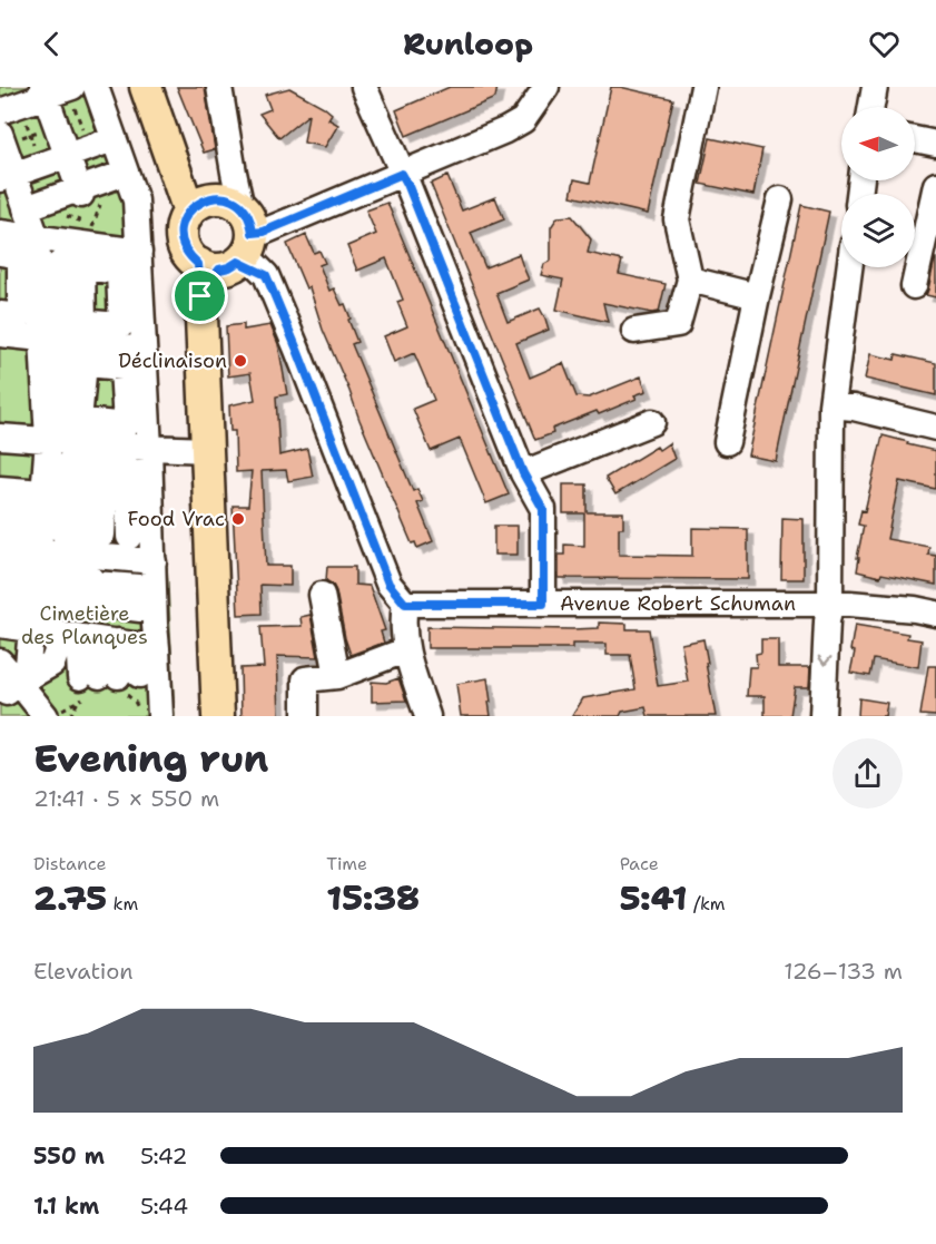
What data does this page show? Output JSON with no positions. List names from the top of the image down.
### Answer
{
  "streets": {
    "street": ["Avenue Robert Schuman"]
  },
  "parks": ["Cimetière des Planques"],
  "places": ["Déclinaison", "Food Vrac"],
  "north": "left",
  "page": {
    "header": "Runloop",
    "heading": ["Evening run", "21:41 · 5 × 550 m"],
    "stats": [
      ["Distance", "2.75 km"],
      ["Time", "15:38"],
      ["Pace", "5:41 /km"]
    ],
    "chart": ["Elevation", "126–133 m"],
    "list": [
      {
        "name": "550 m",
        "note": "5:42"
      },
      {
        "name": "1.1 km",
        "note": "5:44"
      }
    ]
  }
}
